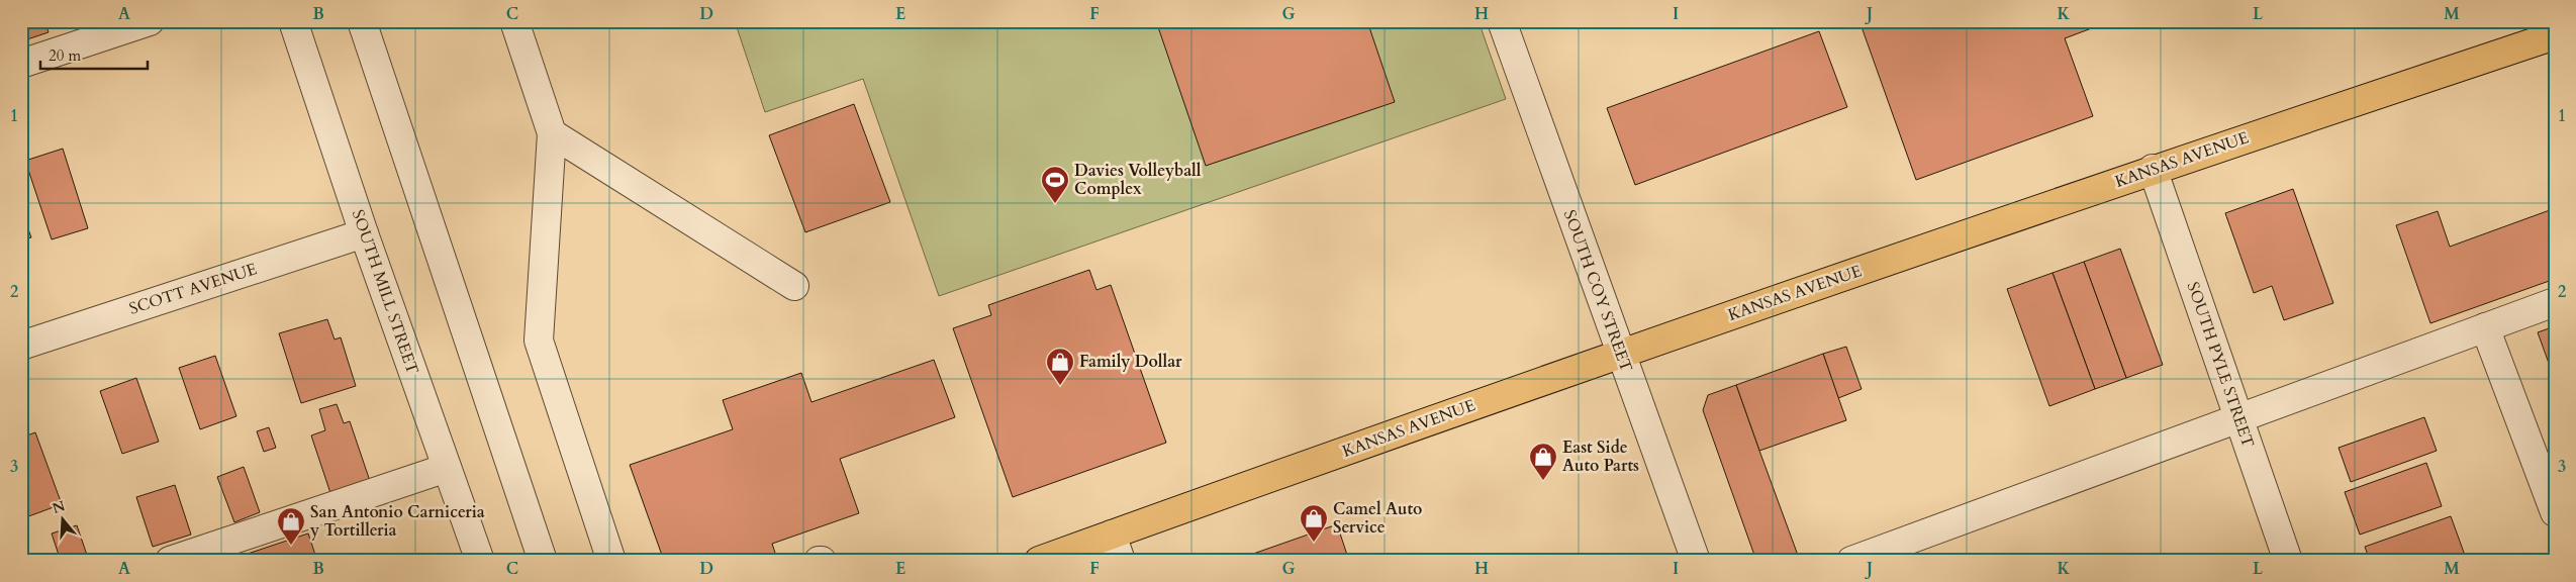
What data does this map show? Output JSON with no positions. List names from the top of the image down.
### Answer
{
  "streets": {
    "main road": ["KANSAS AVENUE"],
    "street": [
      "SCOTT AVENUE",
      "SOUTH COY STREET",
      "SOUTH MILL STREET",
      "SOUTH PYLE STREET"
    ]
  },
  "crossings": [
    ["KANSAS AVENUE", "SOUTH COY STREET"],
    ["KANSAS AVENUE", "SOUTH PYLE STREET"],
    ["SCOTT AVENUE", "SOUTH MILL STREET"]
  ],
  "places": {
    "sports": ["Davies Volleyball Complex"],
    "shop": [
      "Family Dollar",
      "East Side Auto Parts",
      "Camel Auto Service",
      "San Antonio Carniceria y Tortilleria"
    ]
  },
  "scale_bar": "20 m",
  "north": "top",
  "grid": {
    "columns": [
      "A",
      "B",
      "C",
      "D",
      "E",
      "F",
      "G",
      "H",
      "I",
      "J",
      "K",
      "L",
      "M"
    ],
    "rows": ["1", "2", "3"]
  }
}
